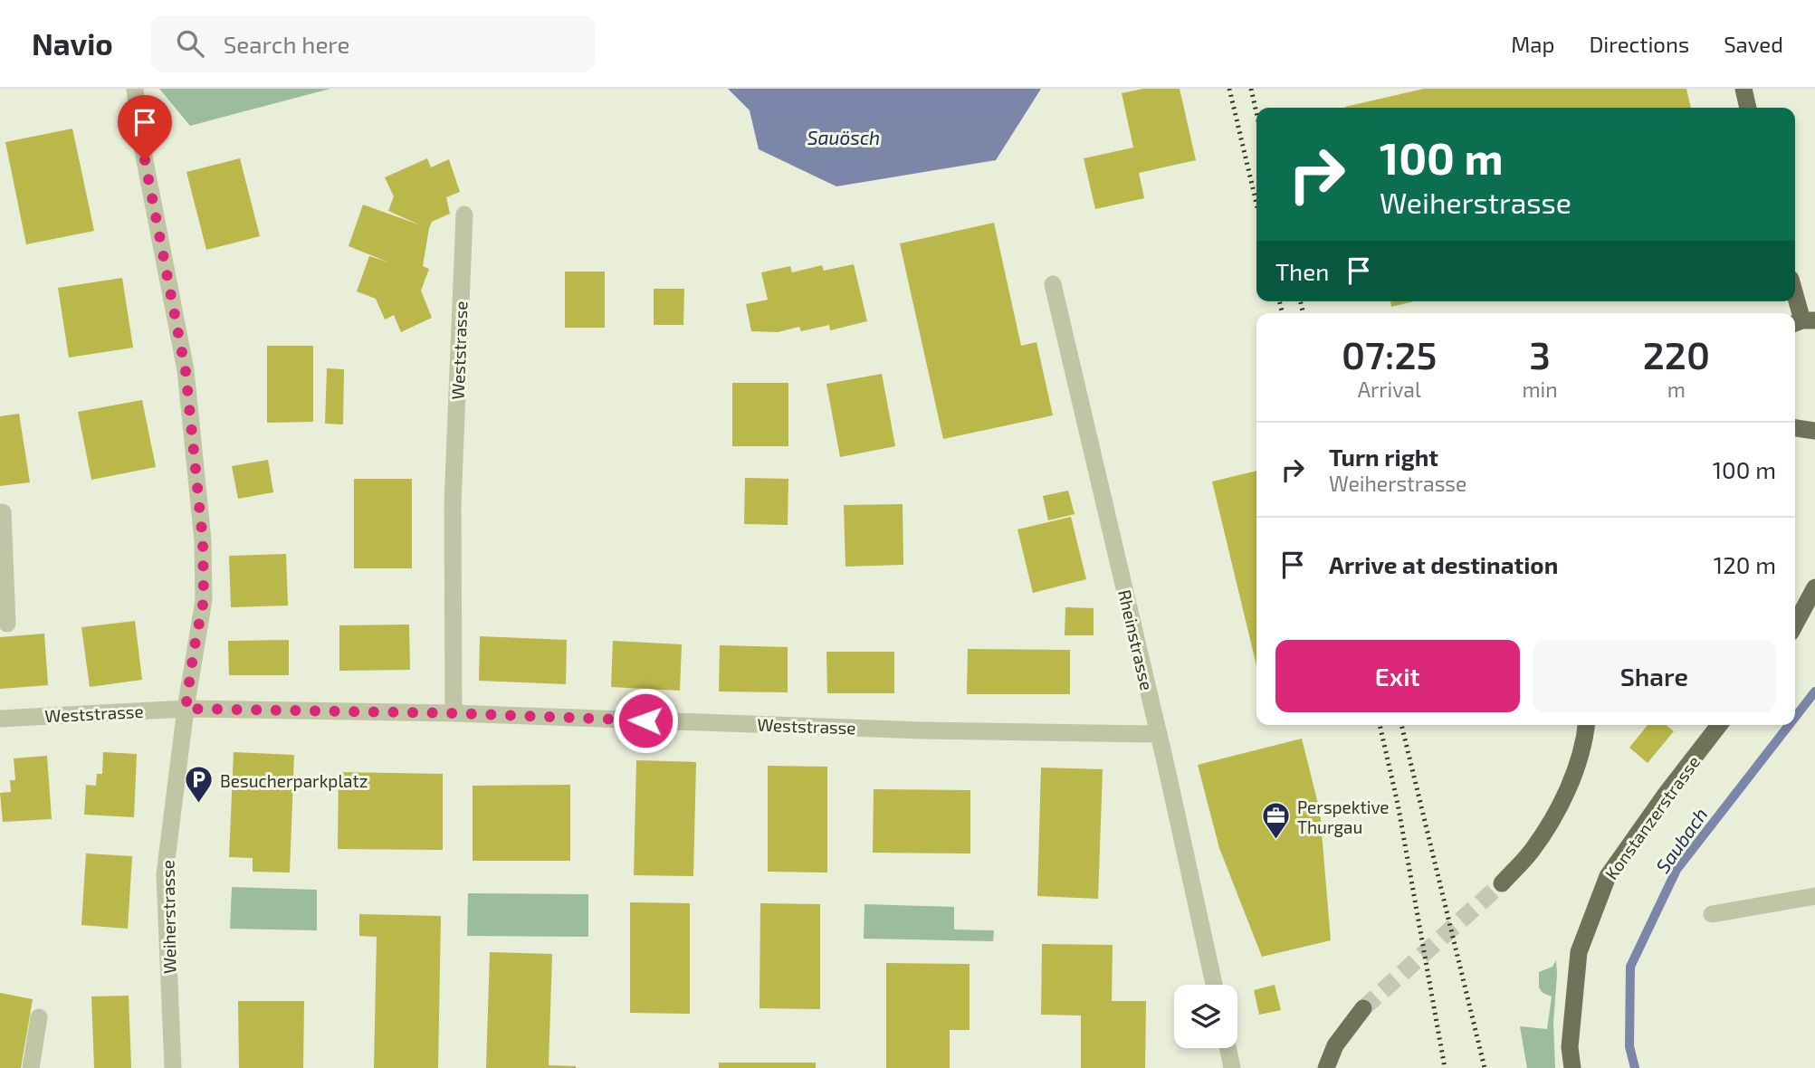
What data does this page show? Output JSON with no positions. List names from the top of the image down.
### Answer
{
  "streets": {
    "main road": ["Konstanzerstrasse"],
    "street": ["Weststrasse", "Rheinstrasse", "Weiherstrasse"]
  },
  "crossings": [
    ["Weststrasse", "Rheinstrasse"],
    ["Weststrasse", "Weiherstrasse"]
  ],
  "water": ["Sauösch", "Saubach"],
  "places": {
    "parking": ["Besucherparkplatz"],
    "office": ["Perspektive Thurgau"]
  },
  "page": {
    "header": "Navio",
    "search": "Search here",
    "nav": ["Map", "Directions", "Saved"],
    "turn": ["100 m", "Weiherstrasse"],
    "then": "Then",
    "eta": [
      "07:25",
      "Arrival",
      "3",
      "min",
      "220",
      "m"
    ],
    "list": [
      {
        "name": "Turn right",
        "note": "Weiherstrasse",
        "value": "100 m"
      },
      {
        "name": "Arrive at destination",
        "value": "120 m"
      }
    ],
    "buttons": ["Exit", "Share"]
  }
}
